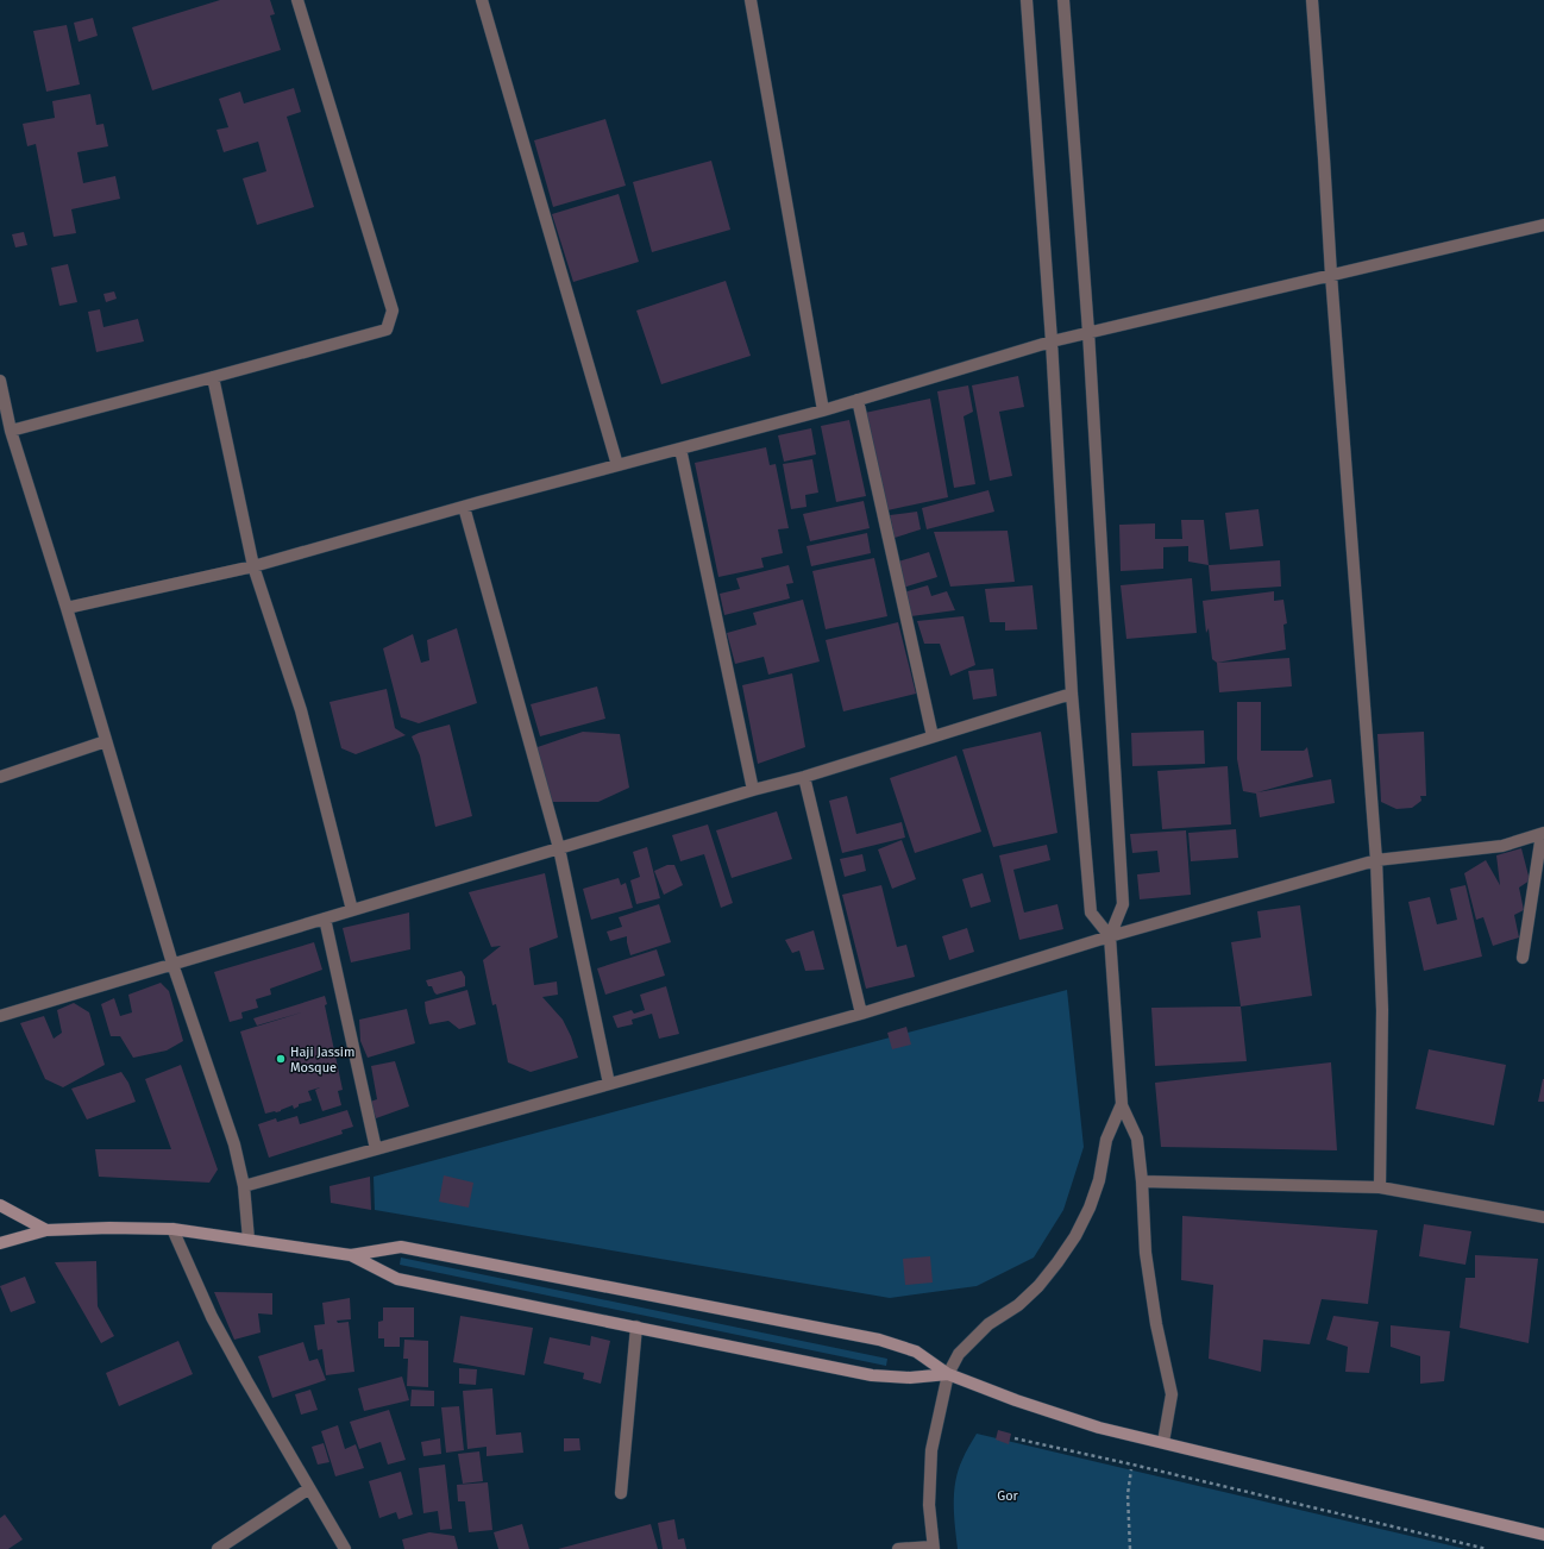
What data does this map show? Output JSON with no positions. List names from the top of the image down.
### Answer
{
  "parks": ["Gor"],
  "places": ["Haji Jassim Mosque"]
}
